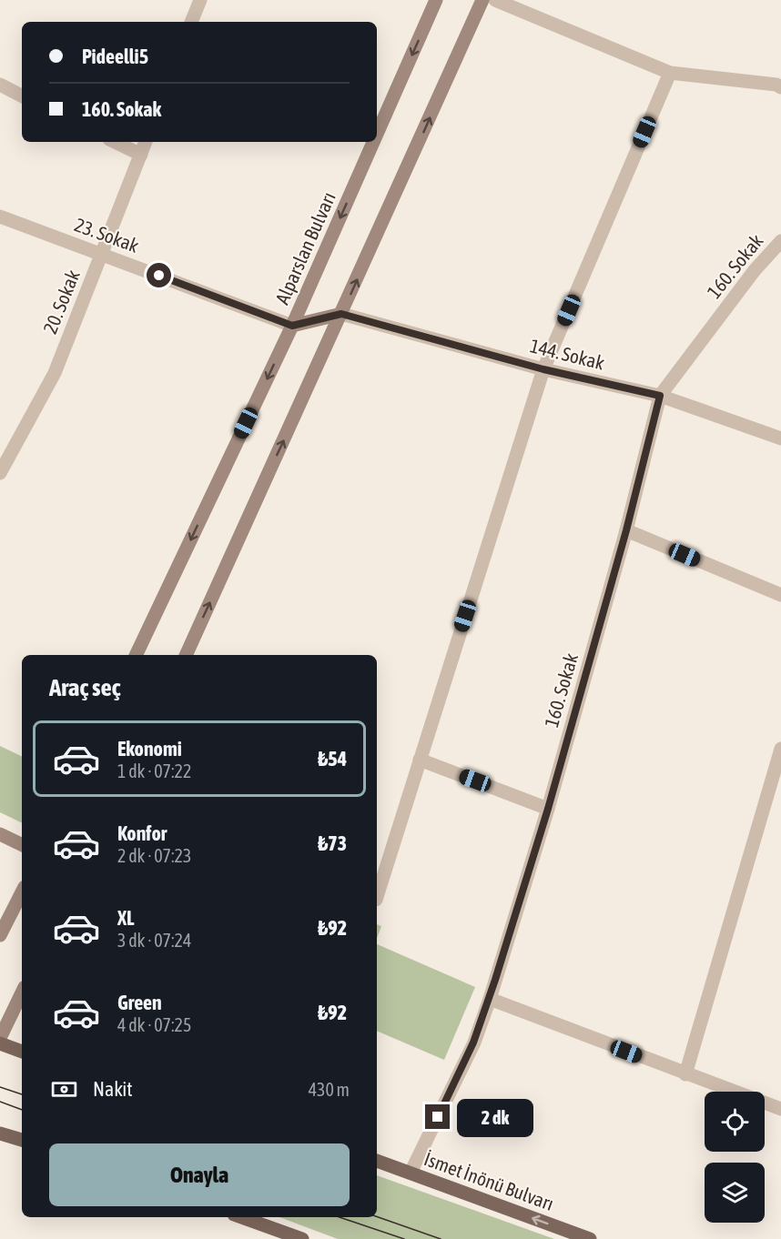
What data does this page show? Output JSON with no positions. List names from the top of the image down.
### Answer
{
  "streets": {
    "main road": ["Alparslan Bulvarı", "İsmet İnönü Bulvarı"],
    "street": [
      "23. Sokak",
      "160. Sokak",
      "20. Sokak",
      "144. Sokak"
    ]
  },
  "crossings": [
    ["23. Sokak", "Alparslan Bulvarı"],
    ["23. Sokak", "20. Sokak"],
    ["160. Sokak", "144. Sokak"],
    ["160. Sokak", "İsmet İnönü Bulvarı"]
  ],
  "one_way": ["İsmet İnönü Bulvarı"],
  "page": {
    "banner": ["Pideelli5", "160. Sokak"],
    "heading": "Araç seç",
    "list": [
      {
        "name": "Ekonomi",
        "note": "1 dk · 07:22",
        "value": "₺54"
      },
      {
        "name": "Konfor",
        "note": "2 dk · 07:23",
        "value": "₺73"
      },
      {
        "name": "XL",
        "note": "3 dk · 07:24",
        "value": "₺92"
      },
      {
        "name": "Green",
        "note": "4 dk · 07:25",
        "value": "₺92"
      }
    ],
    "pay": ["Nakit", "430 m"],
    "bubble": "2 dk",
    "buttons": "Onayla"
  }
}
